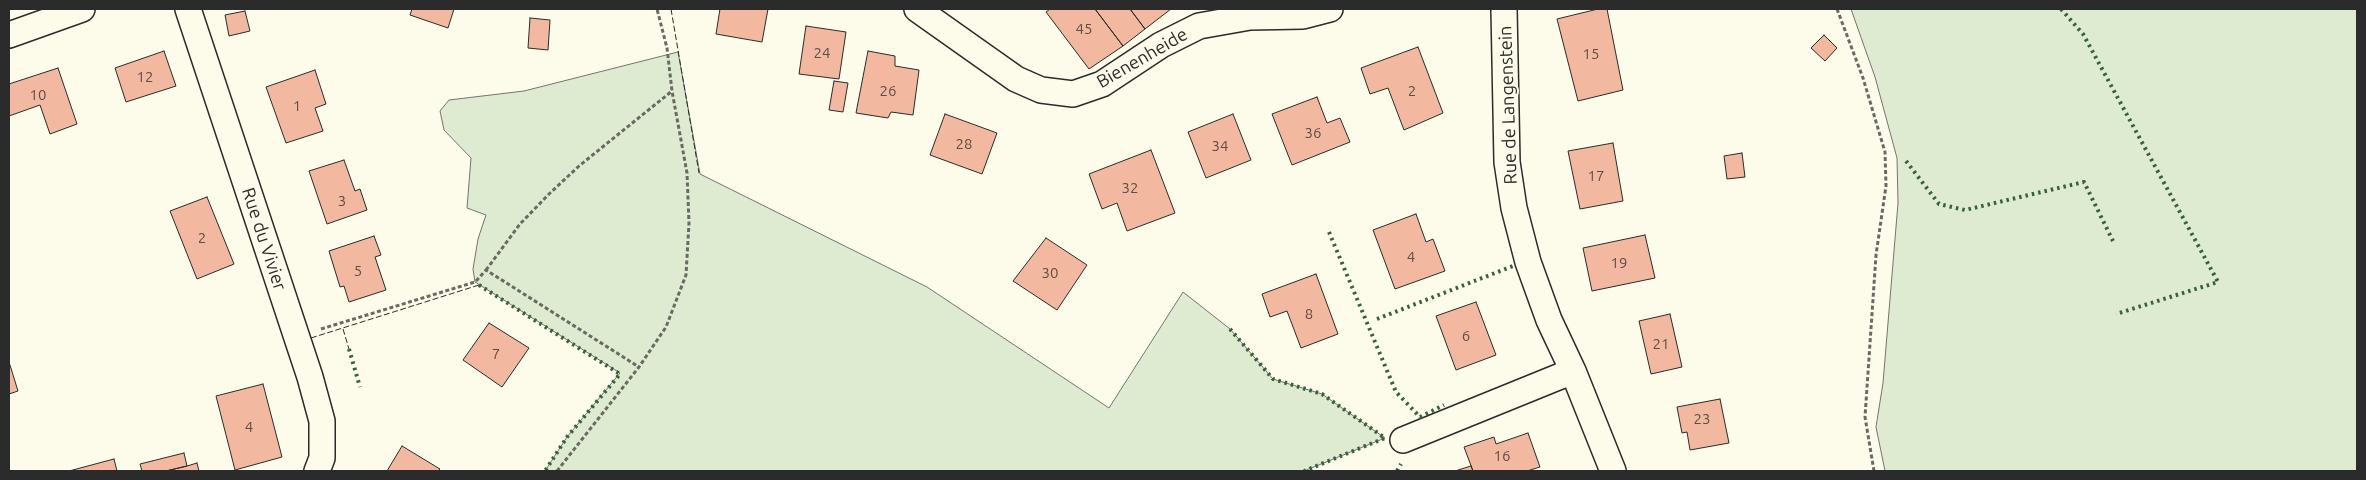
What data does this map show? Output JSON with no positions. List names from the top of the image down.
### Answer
{
  "streets": {
    "street": ["Bienenheide", "Rue de Langenstein", "Rue du Vivier"]
  },
  "house_numbers": [
    "45",
    "24",
    "15",
    "12",
    "26",
    "2",
    "10",
    "1",
    "36",
    "28",
    "34",
    "17",
    "32",
    "3",
    "2",
    "4",
    "19",
    "5",
    "30",
    "8",
    "6",
    "21",
    "7",
    "23",
    "4",
    "16"
  ]
}
